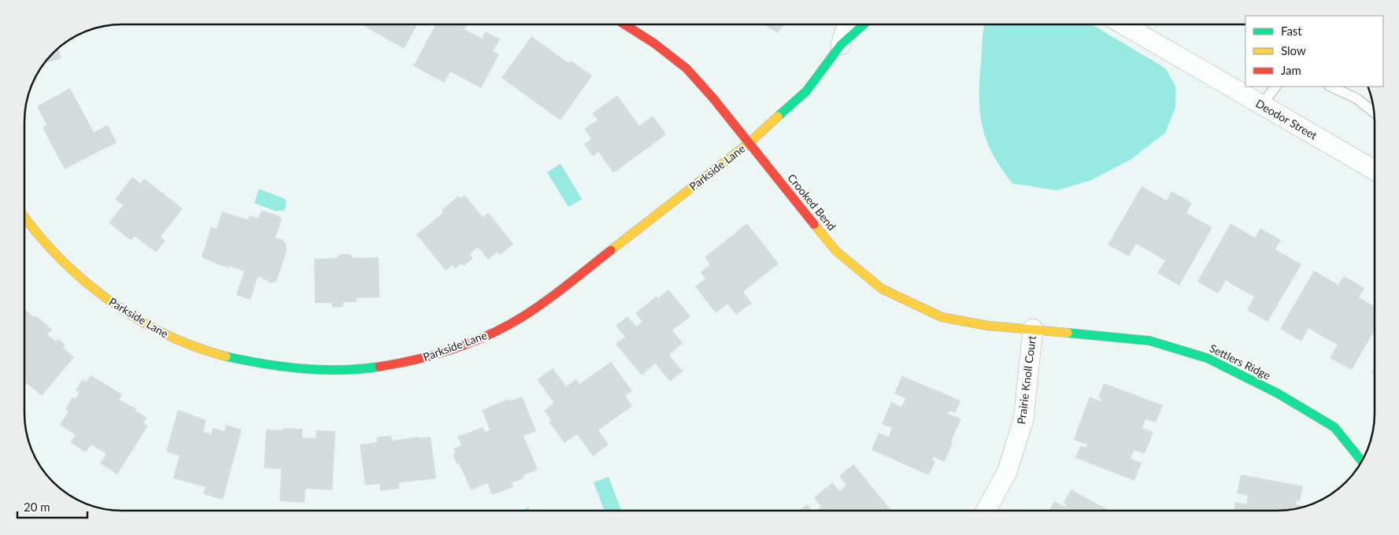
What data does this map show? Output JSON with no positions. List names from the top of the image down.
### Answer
{
  "streets": {
    "street": [
      "Deodor Street",
      "Parkside Lane",
      "Crooked Bend",
      "Settlers Ridge",
      "Prairie Knoll Court"
    ]
  },
  "crossings": [
    ["Parkside Lane", "Crooked Bend"],
    ["Crooked Bend", "Settlers Ridge"],
    ["Crooked Bend", "Prairie Knoll Court"],
    ["Settlers Ridge", "Prairie Knoll Court"]
  ],
  "legend": ["Fast", "Slow", "Jam"],
  "scale_bar": "20 m"
}
